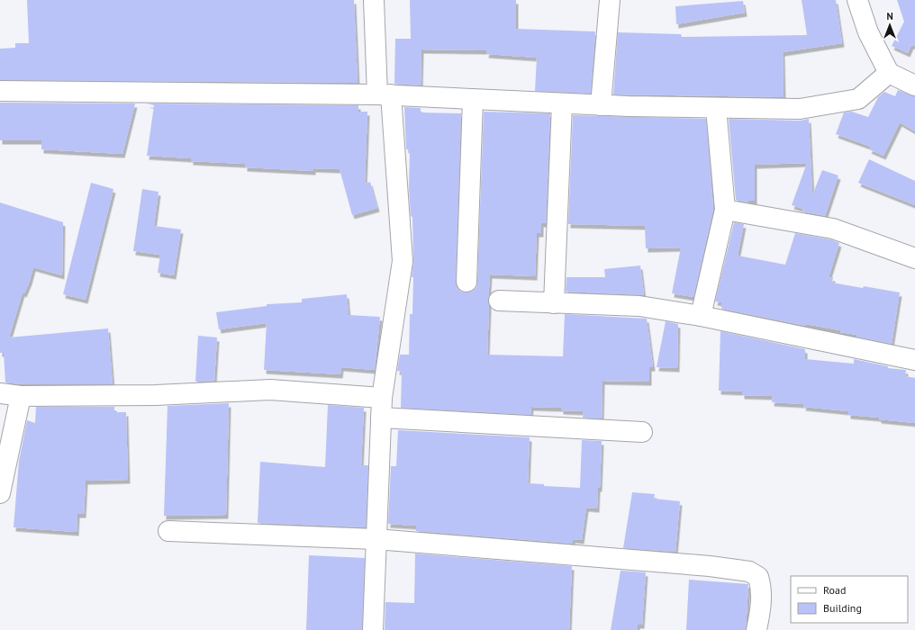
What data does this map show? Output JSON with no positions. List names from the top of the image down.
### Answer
{
  "legend": ["Road", "Building"],
  "north": "top"
}
